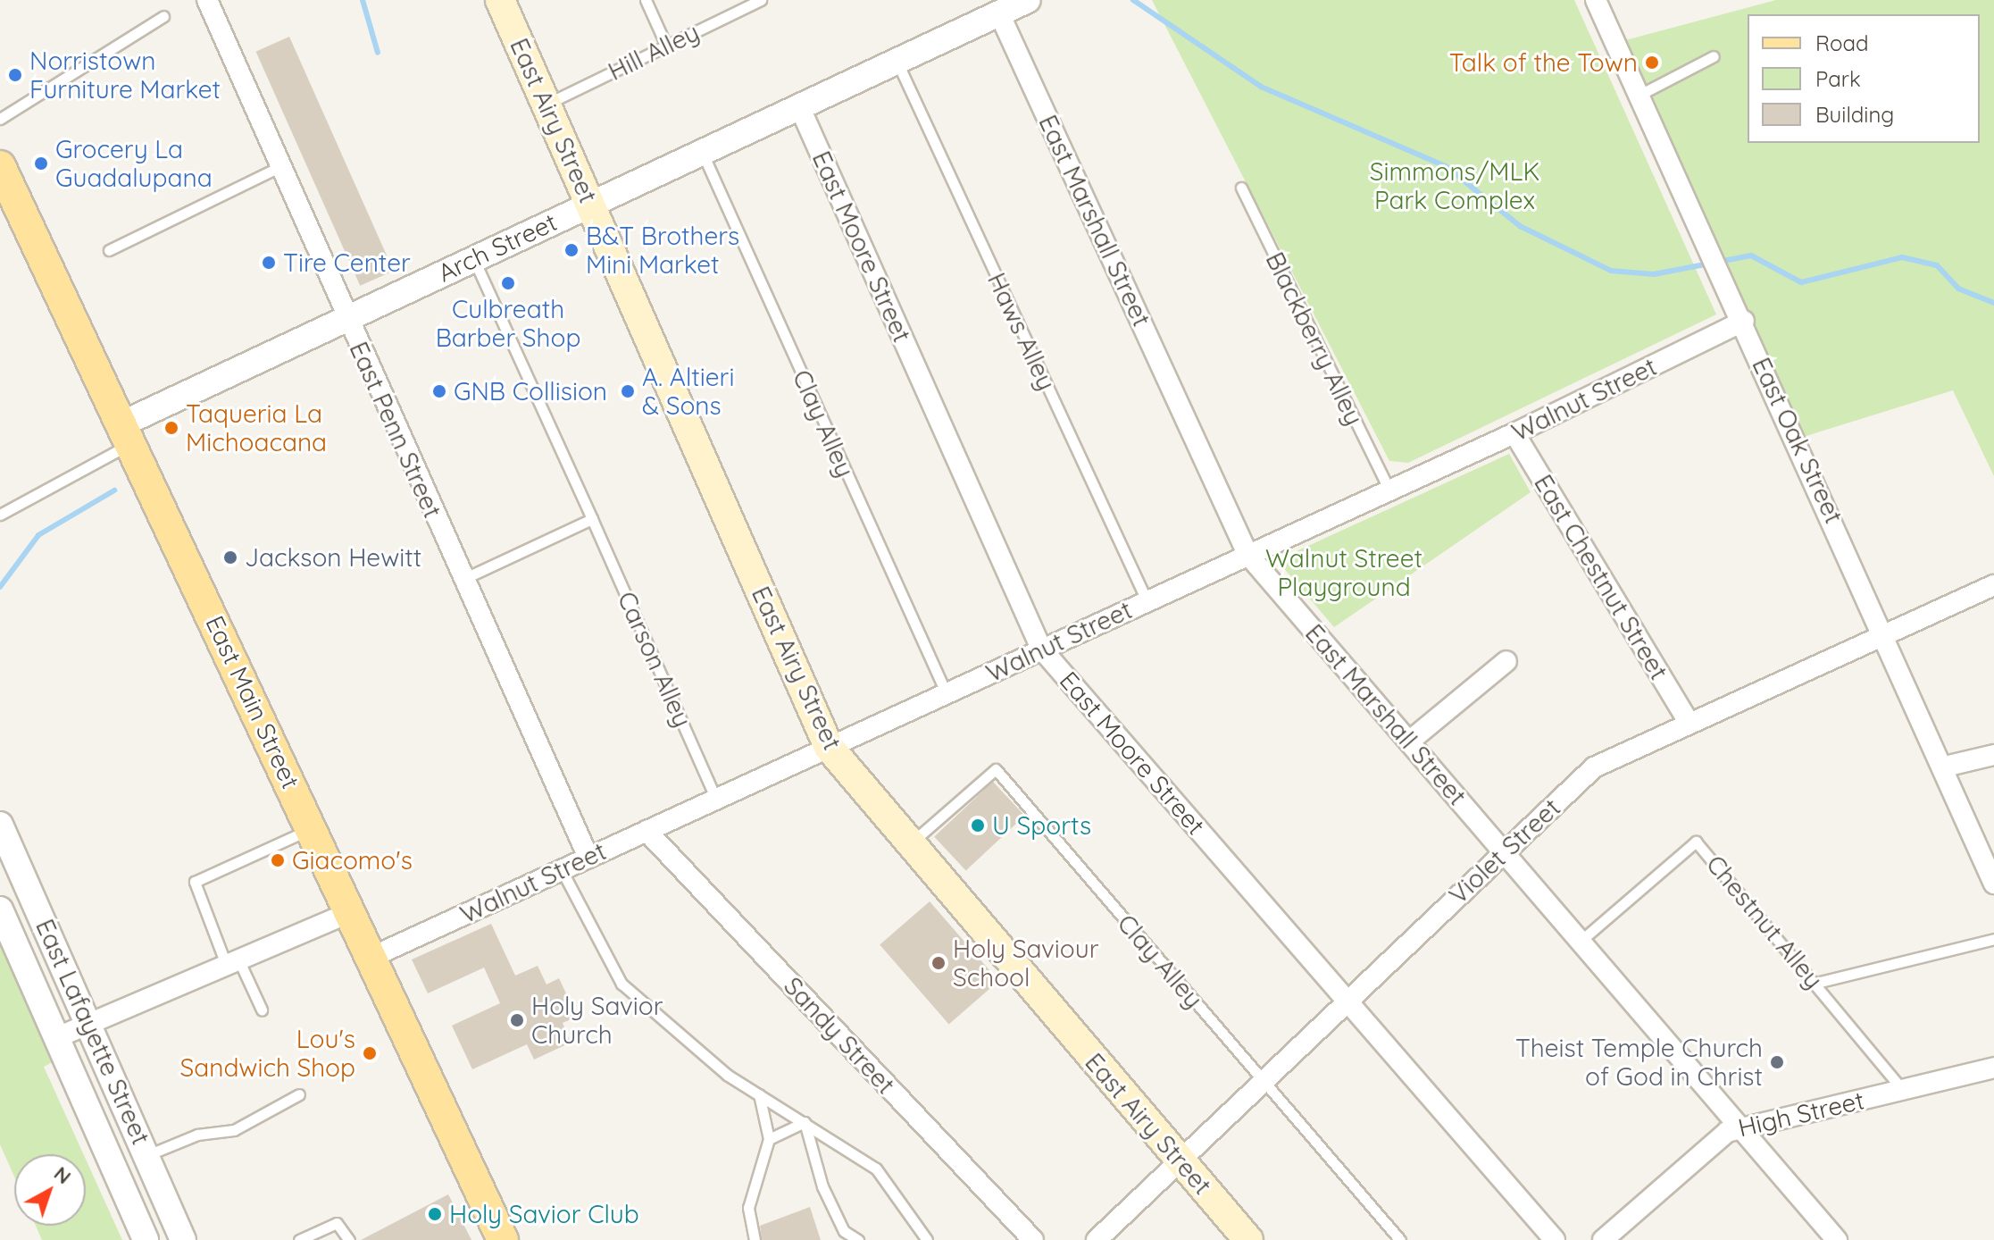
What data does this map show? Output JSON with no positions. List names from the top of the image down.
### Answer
{
  "streets": {
    "main road": ["East Airy Street", "East Main Street"],
    "street": [
      "East Marshall Street",
      "East Moore Street",
      "Arch Street",
      "Walnut Street",
      "East Penn Street",
      "East Oak Street",
      "East Chestnut Street",
      "Violet Street",
      "East Lafayette Street",
      "Sandy Street",
      "High Street"
    ],
    "lane": [
      "Hill Alley",
      "Haws Alley",
      "Blackberry Alley",
      "Clay Alley",
      "Carson Alley",
      "Chestnut Alley"
    ]
  },
  "crossings": [
    ["Hill Alley", "East Airy Street"],
    ["East Airy Street", "Arch Street"],
    ["East Airy Street", "Walnut Street"],
    ["East Airy Street", "Clay Alley"],
    ["East Airy Street", "Violet Street"],
    ["East Marshall Street", "Arch Street"],
    ["East Marshall Street", "Walnut Street"],
    ["East Marshall Street", "Violet Street"],
    ["East Marshall Street", "Chestnut Alley"],
    ["East Marshall Street", "High Street"],
    ["East Moore Street", "Arch Street"],
    ["East Moore Street", "Walnut Street"],
    ["East Moore Street", "Violet Street"],
    ["Arch Street", "Haws Alley"],
    ["Arch Street", "Clay Alley"],
    ["Arch Street", "East Penn Street"],
    ["Arch Street", "Carson Alley"],
    ["Arch Street", "East Main Street"],
    ["Haws Alley", "Walnut Street"],
    ["Blackberry Alley", "Walnut Street"],
    ["Walnut Street", "Clay Alley"],
    ["Walnut Street", "East Penn Street"],
    ["Walnut Street", "East Oak Street"],
    ["Walnut Street", "East Chestnut Street"],
    ["Walnut Street", "Carson Alley"],
    ["Walnut Street", "East Main Street"],
    ["Walnut Street", "Sandy Street"],
    ["Clay Alley", "Violet Street"],
    ["East Oak Street", "Violet Street"],
    ["East Chestnut Street", "Violet Street"],
    ["Chestnut Alley", "High Street"]
  ],
  "parks": ["Simmons/MLK Park Complex", "Walnut Street Playground"],
  "places": [
    "Talk of the Town",
    "Norristown Furniture Market",
    "Grocery La Guadalupana",
    "B&T Brothers Mini Market",
    "Tire Center",
    "Culbreath Barber Shop",
    "GNB Collision",
    "A. Altieri & Sons",
    "Taqueria La Michoacana",
    "Jackson Hewitt",
    "U Sports",
    "Giacomo's",
    "Holy Saviour School",
    "Holy Savior Church",
    "Lou's Sandwich Shop",
    "Theist Temple Church of God in Christ",
    "Holy Savior Club"
  ],
  "legend": ["Road", "Park", "Building"],
  "north": "top right"
}
